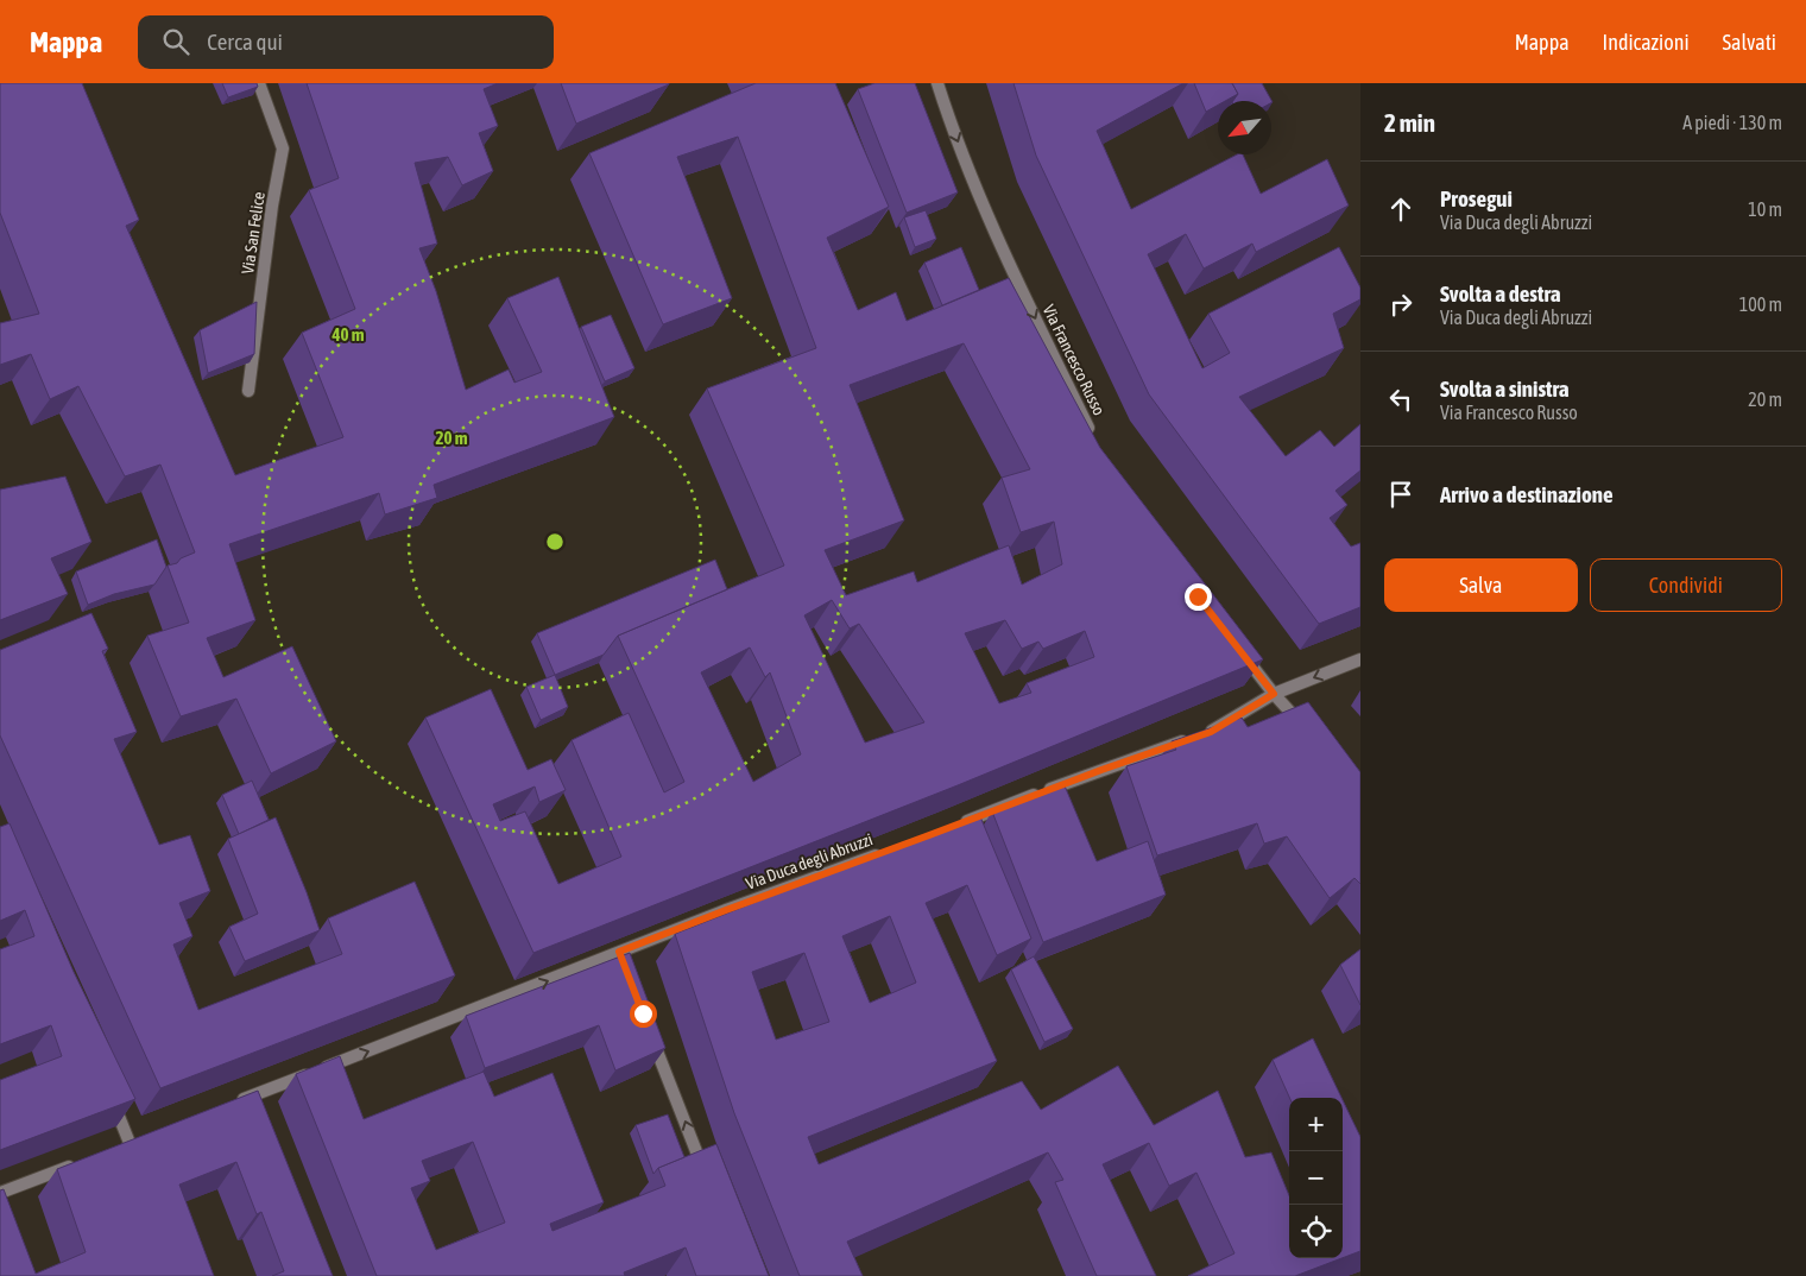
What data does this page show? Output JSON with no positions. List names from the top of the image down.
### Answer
{
  "streets": {
    "street": ["Via San Felice", "Via Francesco Russo", "Via Duca degli Abruzzi"]
  },
  "one_way": ["Via Francesco Russo", "Via Duca degli Abruzzi"],
  "north": "bottom left",
  "page": {
    "header": "Mappa",
    "search": "Cerca qui",
    "nav": ["Mappa", "Indicazioni", "Salvati"],
    "heading": ["2 min", "A piedi · 130 m"],
    "list": [
      ["Prosegui", "Via Duca degli Abruzzi", "10 m"],
      ["Svolta a destra", "Via Duca degli Abruzzi", "100 m"],
      ["Svolta a sinistra", "Via Francesco Russo", "20 m"],
      "Arrivo a destinazione"
    ],
    "buttons": ["Salva", "Condividi"],
    "map_buttons": ["+", "−"]
  },
  "rings": ["40 m", "20 m"]
}
